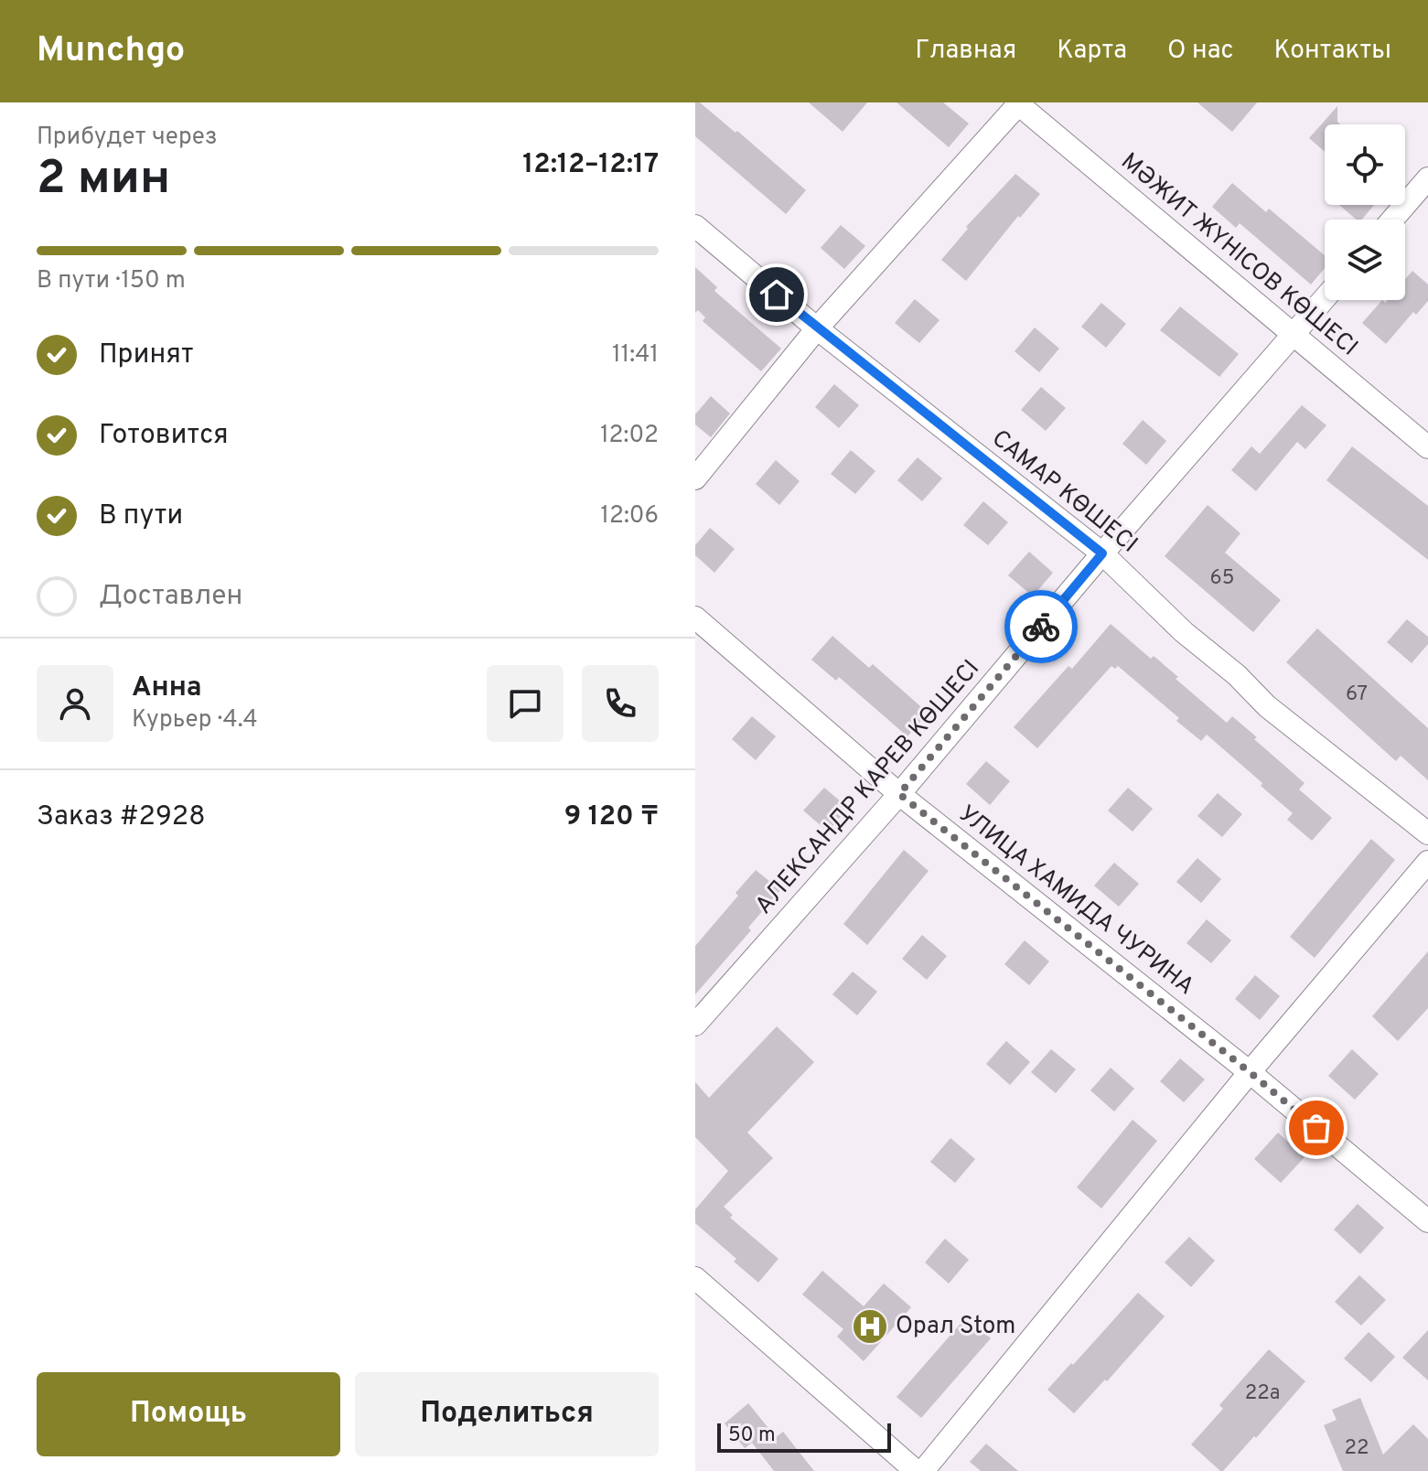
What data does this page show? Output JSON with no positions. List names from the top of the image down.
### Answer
{
  "streets": {
    "street": [
      "МӘЖИТ ЖҮНІСОВ КӨШЕСІ",
      "САМАР КӨШЕСІ",
      "АЛЕКСАНДР КАРЕВ КӨШЕСІ",
      "УЛИЦА ХАМИДА ЧУРИНА"
    ]
  },
  "crossings": [
    ["МӘЖИТ ЖҮНІСОВ КӨШЕСІ", "АЛЕКСАНДР КАРЕВ КӨШЕСІ"],
    ["САМАР КӨШЕСІ", "АЛЕКСАНДР КАРЕВ КӨШЕСІ"],
    ["АЛЕКСАНДР КАРЕВ КӨШЕСІ", "УЛИЦА ХАМИДА ЧУРИНА"]
  ],
  "places": {
    "hospital": ["Орал Stom"]
  },
  "house_numbers": [
    "65",
    "67",
    "22а",
    "22"
  ],
  "scale_bar": "50 m",
  "page": {
    "header": "Munchgo",
    "nav": [
      "Главная",
      "Карта",
      "О нас",
      "Контакты"
    ],
    "heading": ["2 мин", "Прибудет через", "12:12–12:17"],
    "panel": [
      "Анна",
      "Курьер · 4.4",
      "Заказ #2928",
      "9 120 ₸"
    ],
    "bar": "В пути · 150 m",
    "list": [
      ["Принят", "11:41"],
      ["Готовится", "12:02"],
      ["В пути", "12:06"],
      "Доставлен"
    ],
    "buttons": ["Помощь", "Поделиться"],
    "scale": "50 m"
  }
}
